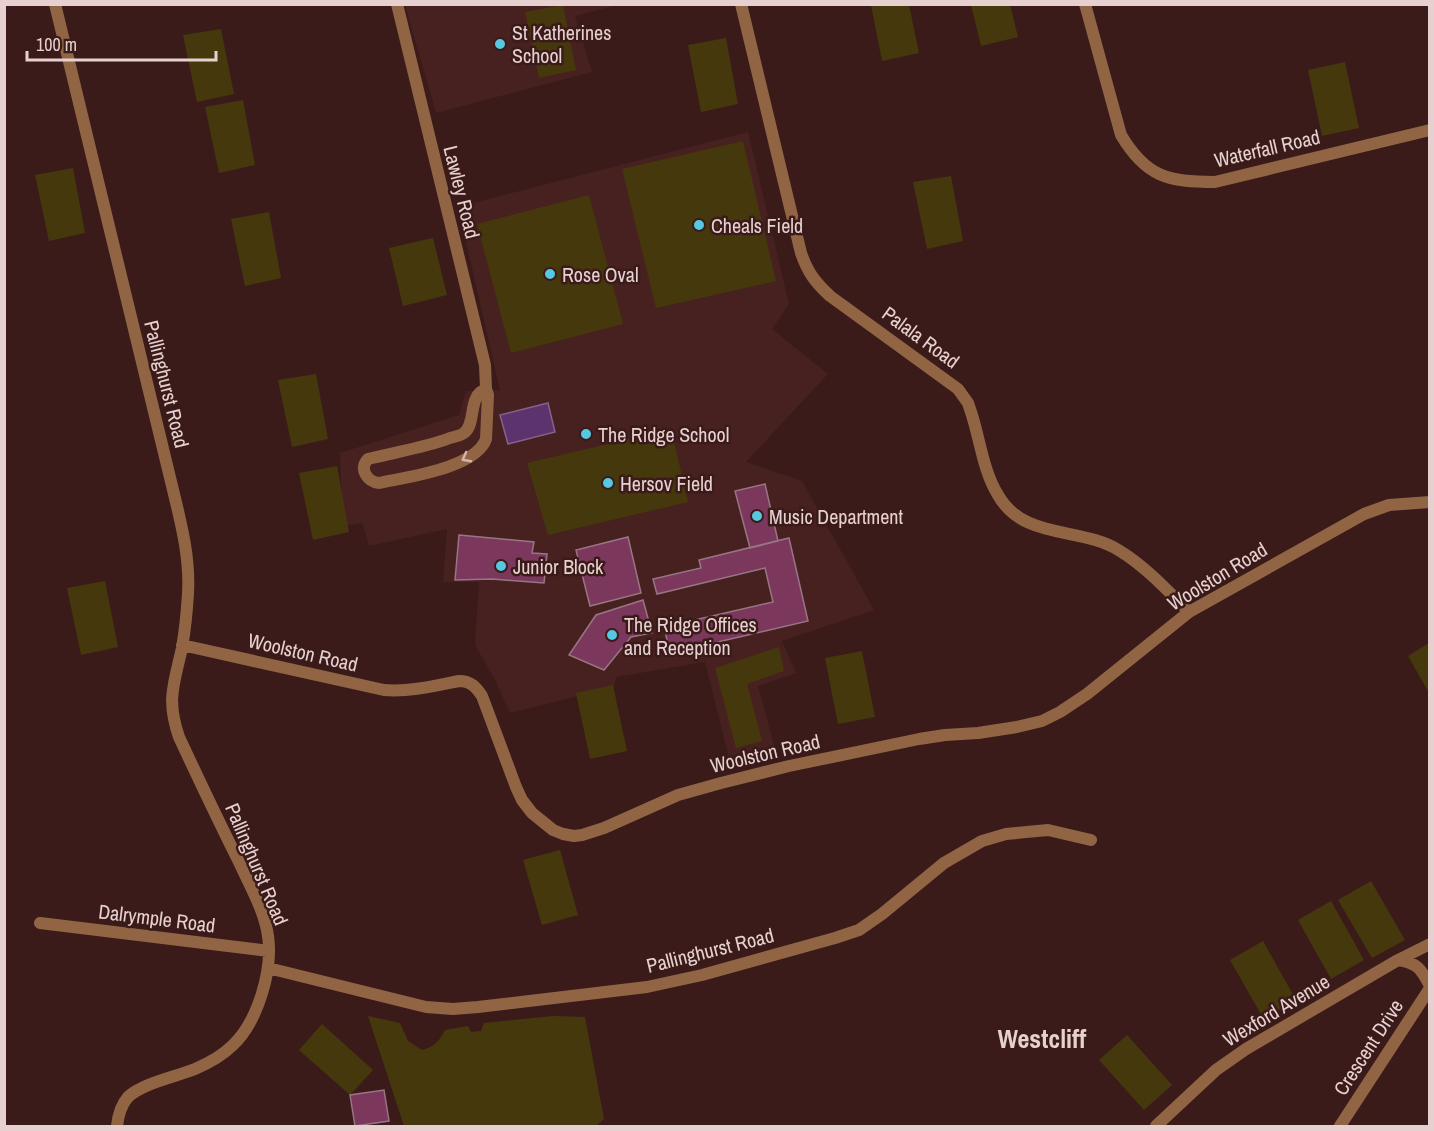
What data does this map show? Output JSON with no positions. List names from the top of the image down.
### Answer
{
  "streets": {
    "street": [
      "Waterfall Road",
      "Lawley Road",
      "Palala Road",
      "Pallinghurst Road",
      "Woolston Road",
      "Dalrymple Road",
      "Wexford Avenue",
      "Crescent Drive"
    ]
  },
  "crossings": [
    ["Palala Road", "Woolston Road"],
    ["Pallinghurst Road", "Woolston Road"],
    ["Pallinghurst Road", "Dalrymple Road"]
  ],
  "districts": ["Westcliff"],
  "places": [
    "St Katherines School",
    "Cheals Field",
    "Rose Oval",
    "The Ridge School",
    "Hersov Field",
    "Music Department",
    "Junior Block",
    "The Ridge Offices and Reception"
  ],
  "scale_bar": "100 m"
}
